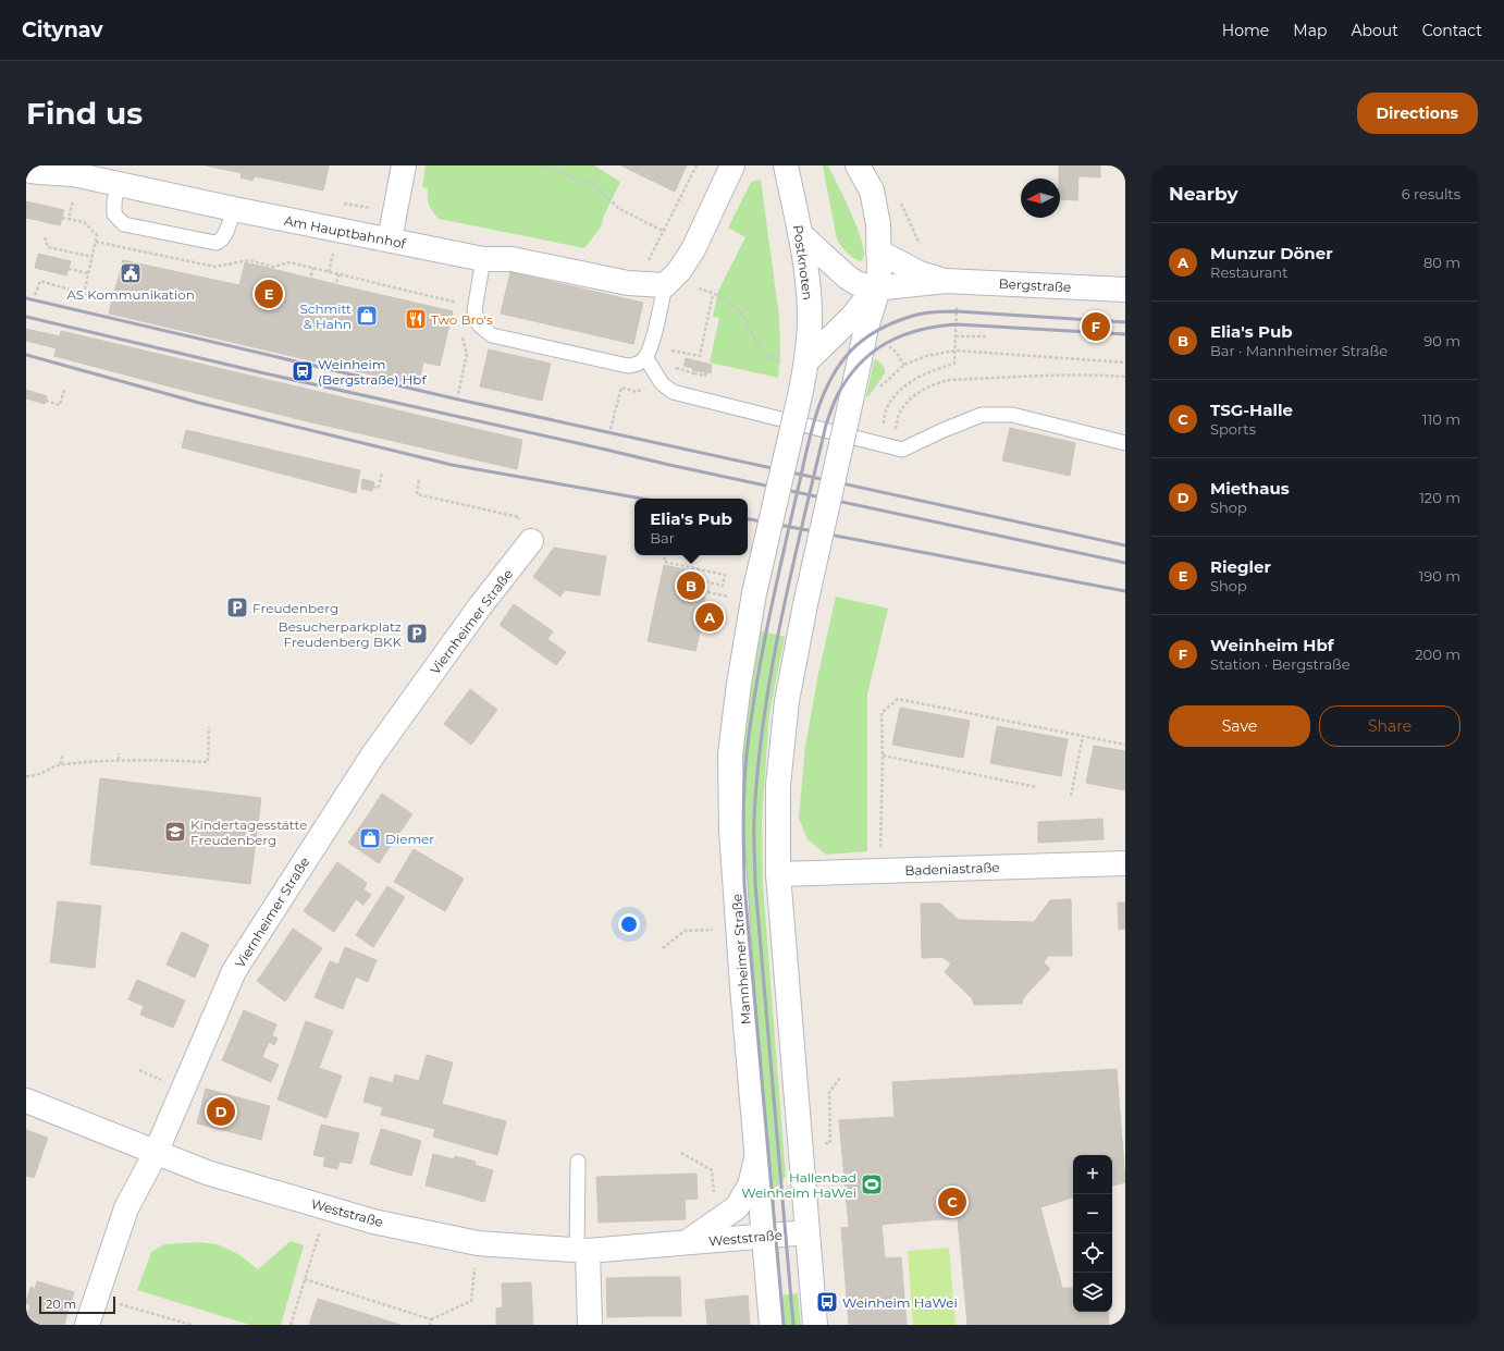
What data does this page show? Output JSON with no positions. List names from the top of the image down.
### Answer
{
  "streets": {
    "street": [
      "Am Hauptbahnhof",
      "Postknoten",
      "Bergstraße",
      "Viernheimer Straße",
      "Badeniastraße",
      "Mannheimer Straße",
      "Weststraße"
    ]
  },
  "crossings": [
    ["Postknoten", "Mannheimer Straße"],
    ["Viernheimer Straße", "Weststraße"],
    ["Mannheimer Straße", "Weststraße"]
  ],
  "places": {
    "public building": ["AS Kommunikation"],
    "shop": ["Schmitt & Hahn", "Diemer"],
    "restaurant": ["Two Bro's"],
    "station": ["Weinheim (Bergstraße) Hbf"],
    "parking": ["Freudenberg", "Besucherparkplatz Freudenberg BKK"],
    "school or university": ["Kindertagesstätte Freudenberg"],
    "sports": ["Hallenbad Weinheim HaWei"],
    "bus stop": ["Weinheim HaWei"]
  },
  "scale_bar": "20 m",
  "north": "left",
  "page": {
    "header": "Citynav",
    "nav": [
      "Home",
      "Map",
      "About",
      "Contact"
    ],
    "buttons": [
      "Directions",
      ["Save", "Share"]
    ],
    "title": "Find us",
    "heading": ["Nearby", "6 results"],
    "list": [
      {
        "mark": "A",
        "name": "Munzur Döner",
        "note": "Restaurant",
        "value": "80 m"
      },
      {
        "mark": "B",
        "name": "Elia's Pub",
        "note": "Bar · Mannheimer Straße",
        "value": "90 m"
      },
      {
        "mark": "C",
        "name": "TSG-Halle",
        "note": "Sports",
        "value": "110 m"
      },
      {
        "mark": "D",
        "name": "Miethaus",
        "note": "Shop",
        "value": "120 m"
      },
      {
        "mark": "E",
        "name": "Riegler",
        "note": "Shop",
        "value": "190 m"
      },
      {
        "mark": "F",
        "name": "Weinheim Hbf",
        "note": "Station · Bergstraße",
        "value": "200 m"
      }
    ],
    "pins": [
      "E",
      "F",
      "B",
      "A",
      "D",
      "C"
    ],
    "popup": ["Elia's Pub", "Bar"],
    "map_buttons": ["+", "−"],
    "scale": "20 m"
  }
}
